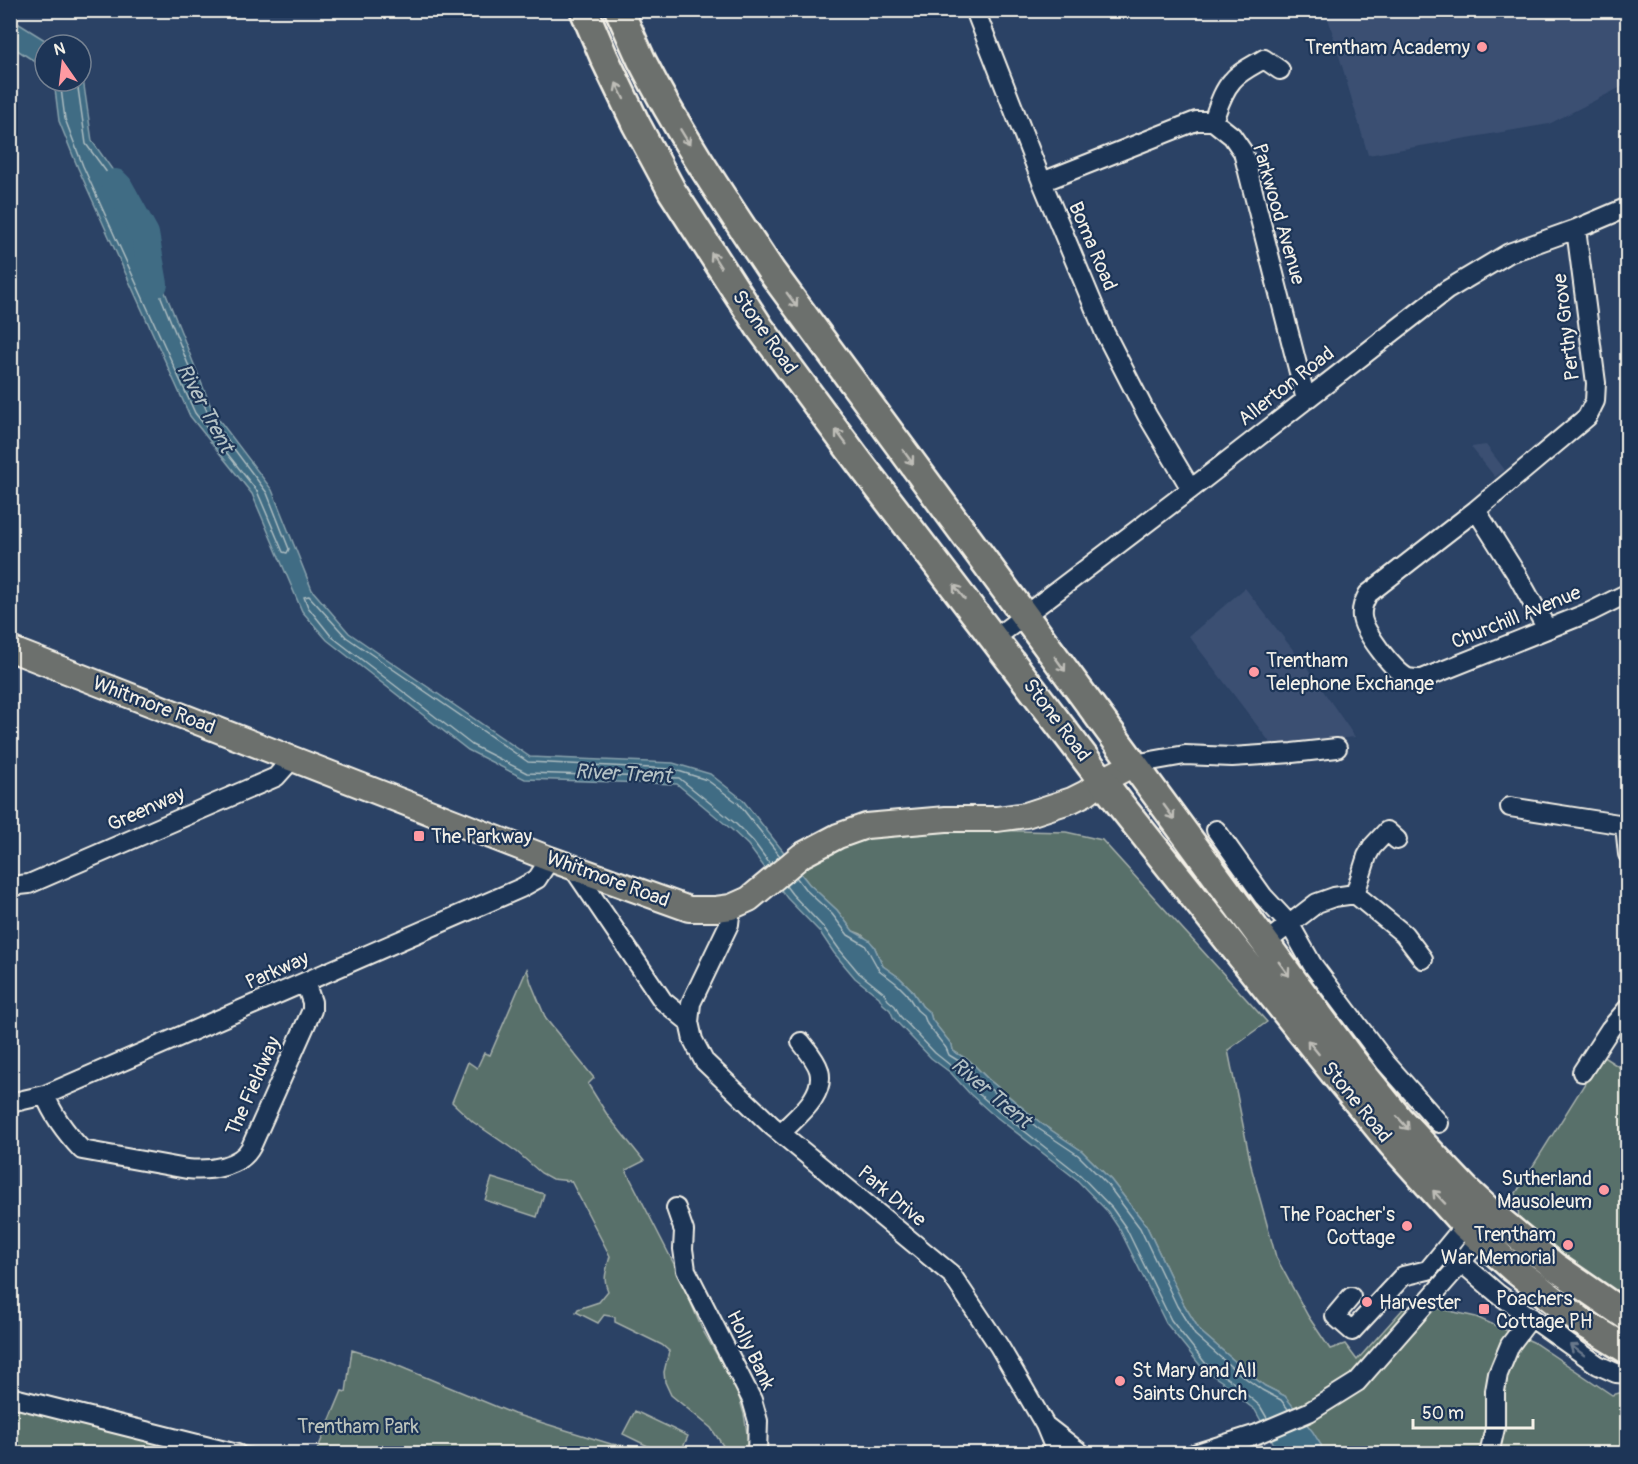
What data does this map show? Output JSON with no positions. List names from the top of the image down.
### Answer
{
  "streets": {
    "highway": ["Stone Road"],
    "main road": ["Whitmore Road"],
    "street": [
      "Parkwood Avenue",
      "Boma Road",
      "Perthy Grove",
      "Allerton Road",
      "Churchill Avenue",
      "Greenway",
      "Parkway",
      "The Fieldway",
      "Park Drive",
      "Holly Bank"
    ]
  },
  "crossings": [
    ["Parkwood Avenue", "Allerton Road"],
    ["Boma Road", "Allerton Road"],
    ["Perthy Grove", "Allerton Road"],
    ["Perthy Grove", "Churchill Avenue"],
    ["Stone Road", "Allerton Road"],
    ["Stone Road", "Whitmore Road"],
    ["Whitmore Road", "Greenway"],
    ["Whitmore Road", "Parkway"],
    ["Parkway", "The Fieldway"]
  ],
  "water": ["River Trent"],
  "parks": ["Trentham Park"],
  "places": {
    "other": [
      "Trentham Academy",
      "Trentham Telephone Exchange",
      "Sutherland Mausoleum",
      "The Poacher's Cottage",
      "Trentham War Memorial",
      "Harvester",
      "St Mary and All Saints Church"
    ],
    "transit": ["The Parkway", "Poachers Cottage PH"]
  },
  "scale_bar": "50 m",
  "north": "top"
}
